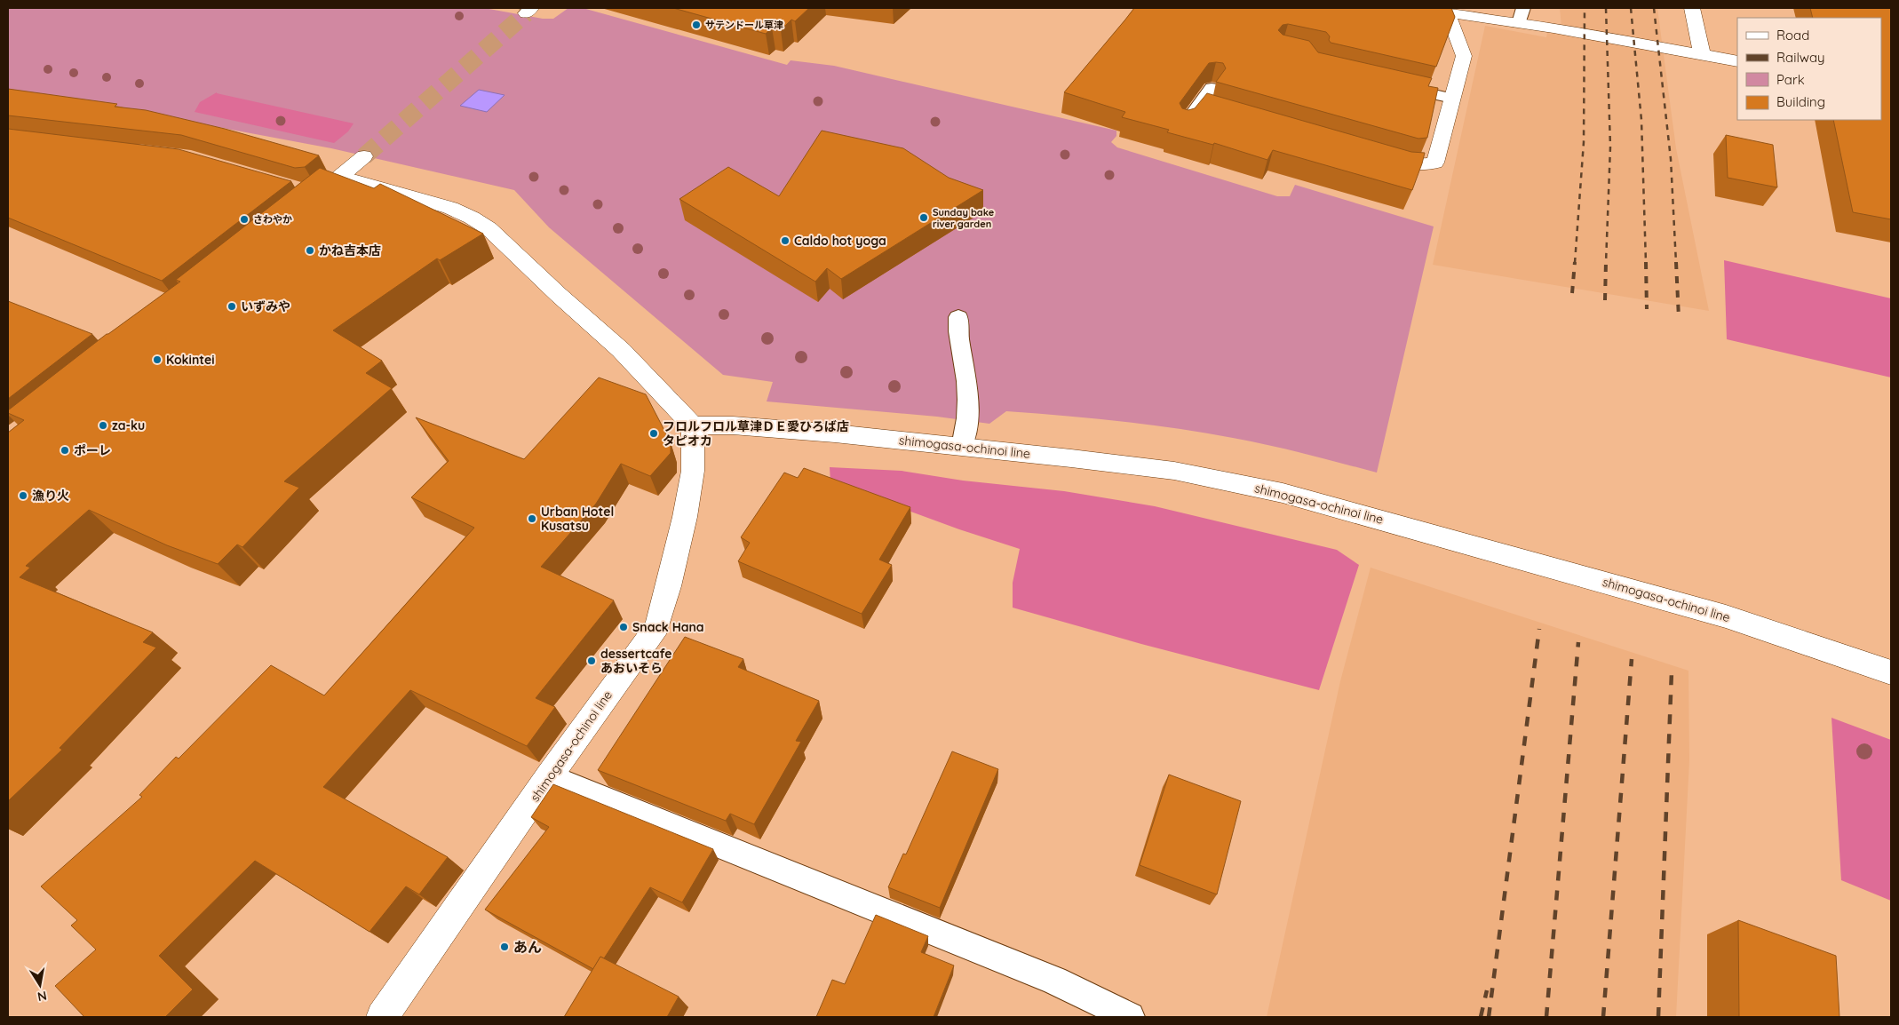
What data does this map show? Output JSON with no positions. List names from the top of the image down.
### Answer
{
  "streets": {
    "street": ["shimogasa-ochinoi line"]
  },
  "places": [
    "サテンドール草津",
    "Sunday bake river garden",
    "さわやか",
    "Caldo hot yoga",
    "かね吉本店",
    "いずみや",
    "Kokintei",
    "za-ku",
    "フロルフロル草津ＤＥ愛ひろば店 タピオカ",
    "ポーレ",
    "漁り火",
    "Urban Hotel Kusatsu",
    "Snack Hana",
    "dessertcafe あおいそら",
    "あん"
  ],
  "legend": [
    "Road",
    "Railway",
    "Park",
    "Building"
  ],
  "north": "bottom"
}
